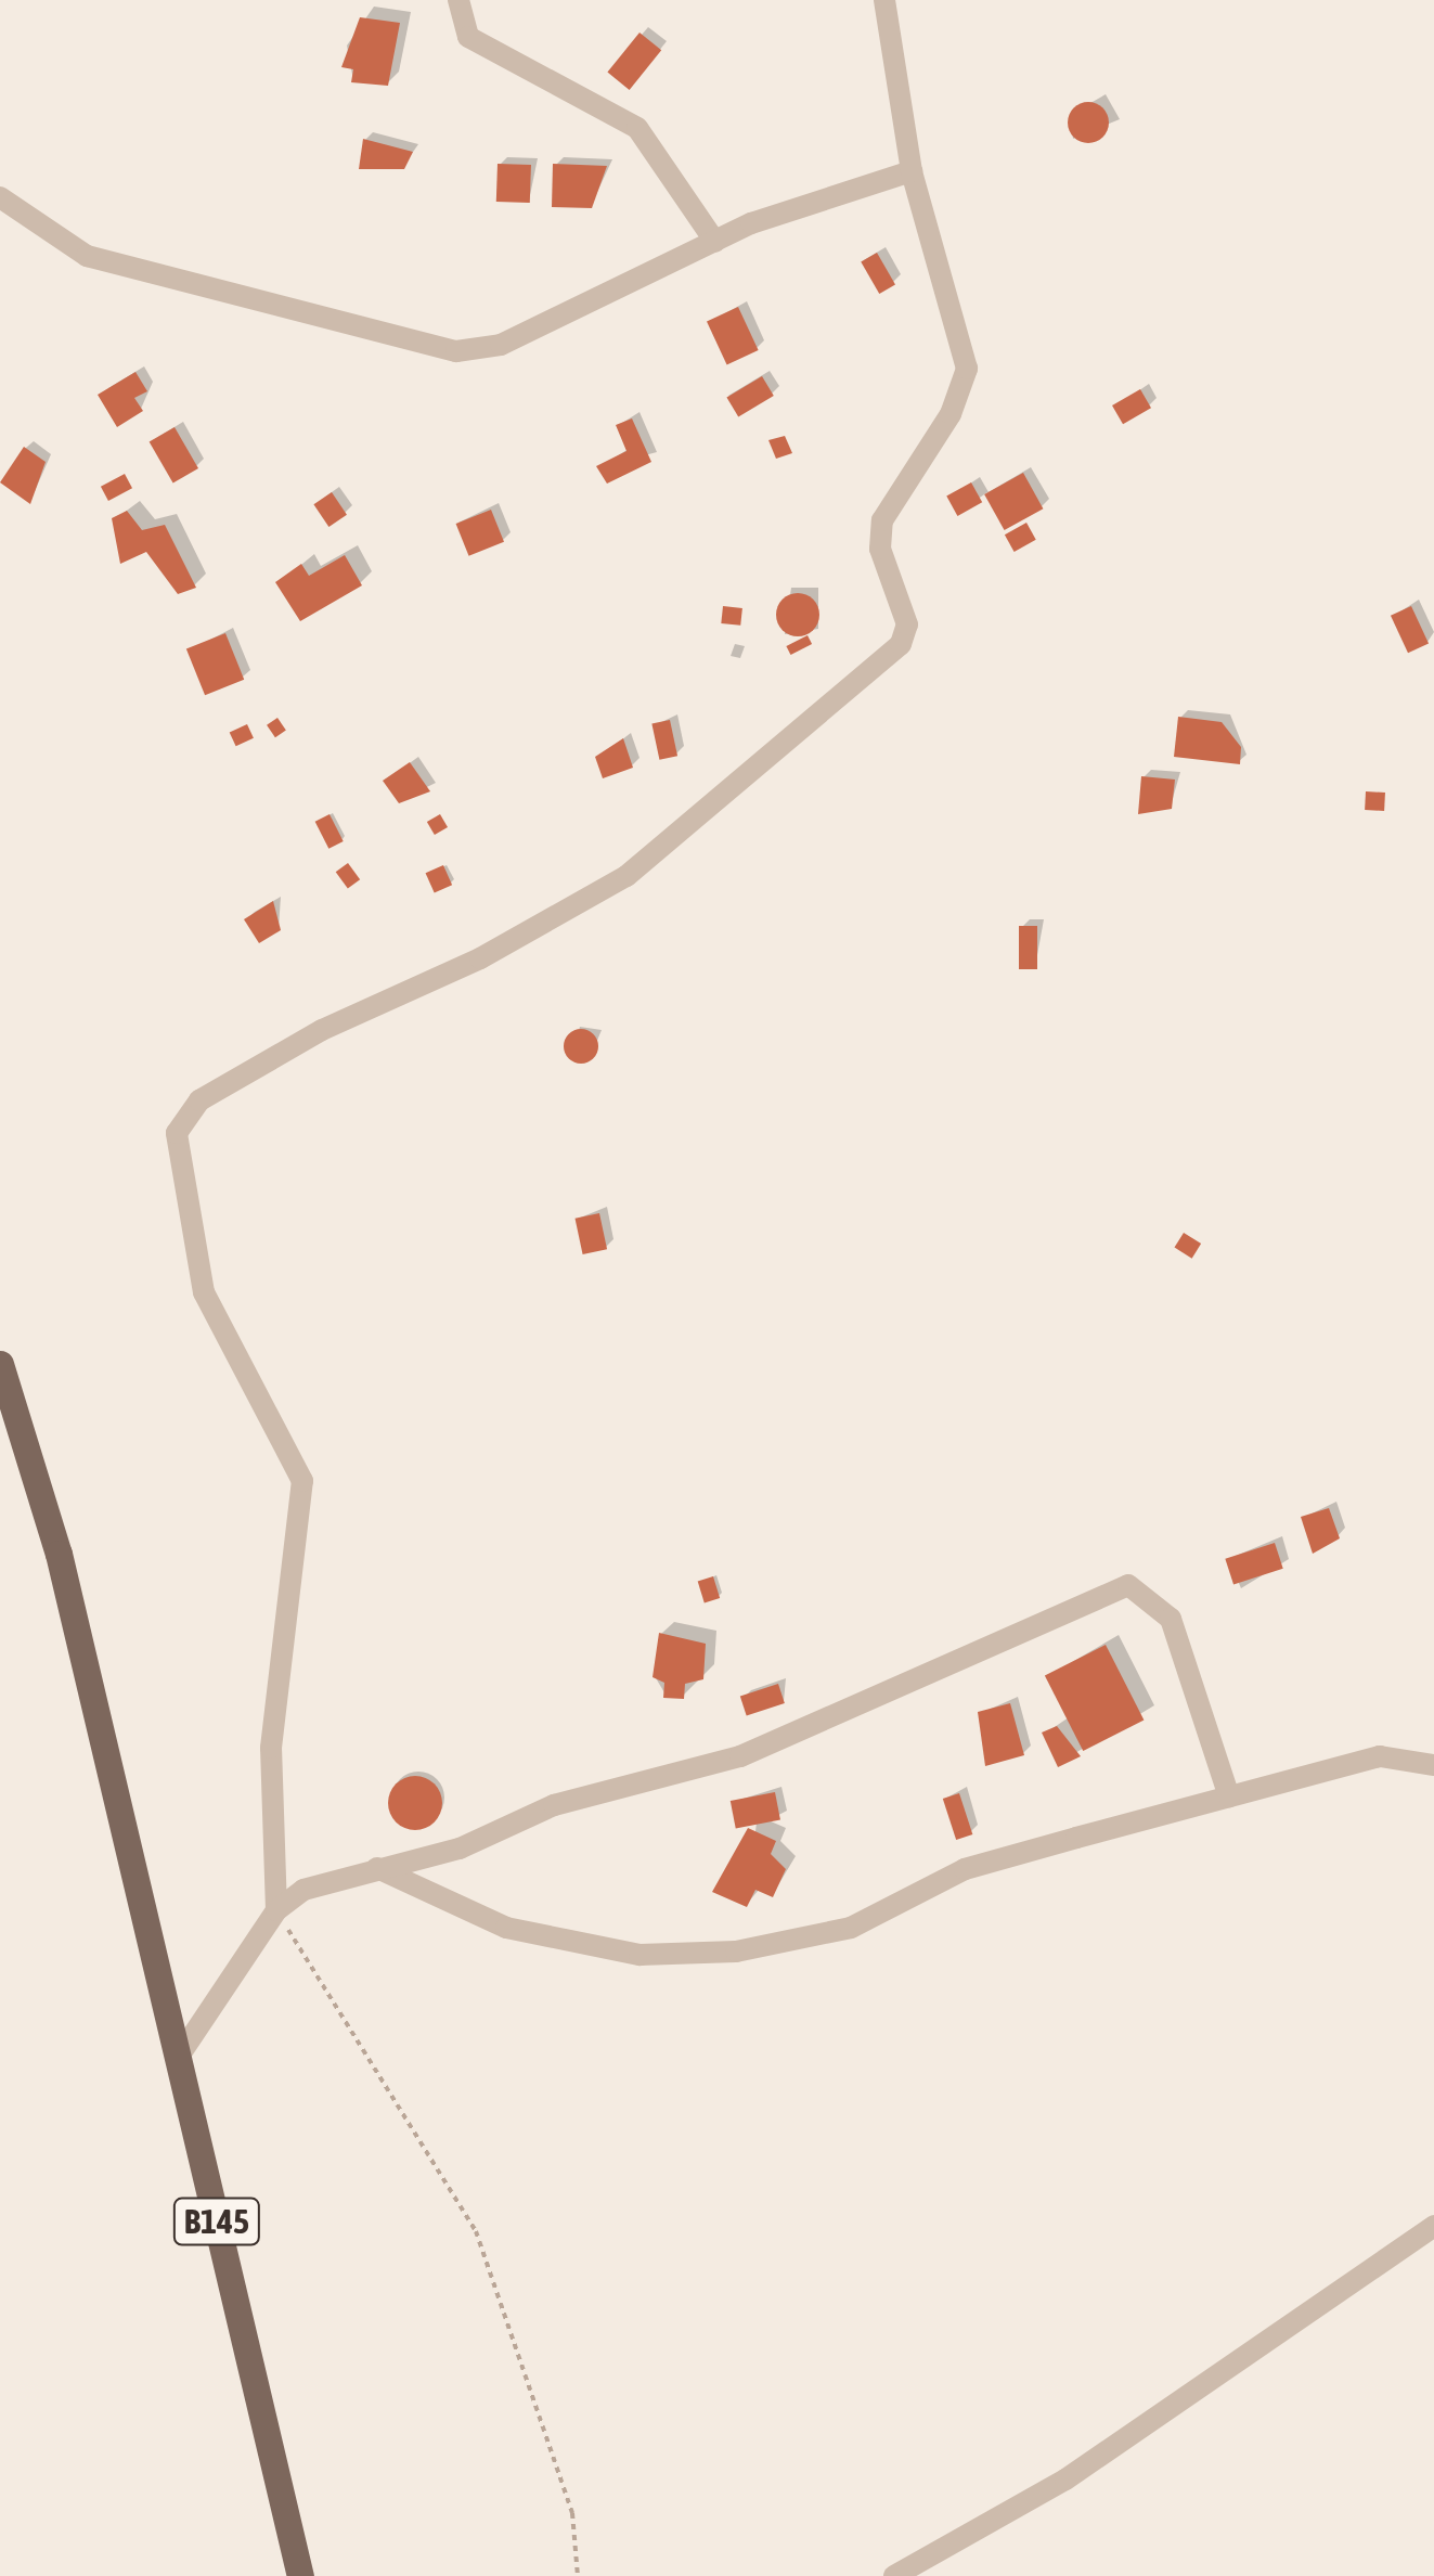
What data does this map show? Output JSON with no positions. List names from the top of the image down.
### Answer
{
  "streets": {
    "main road": ["B145"]
  }
}
